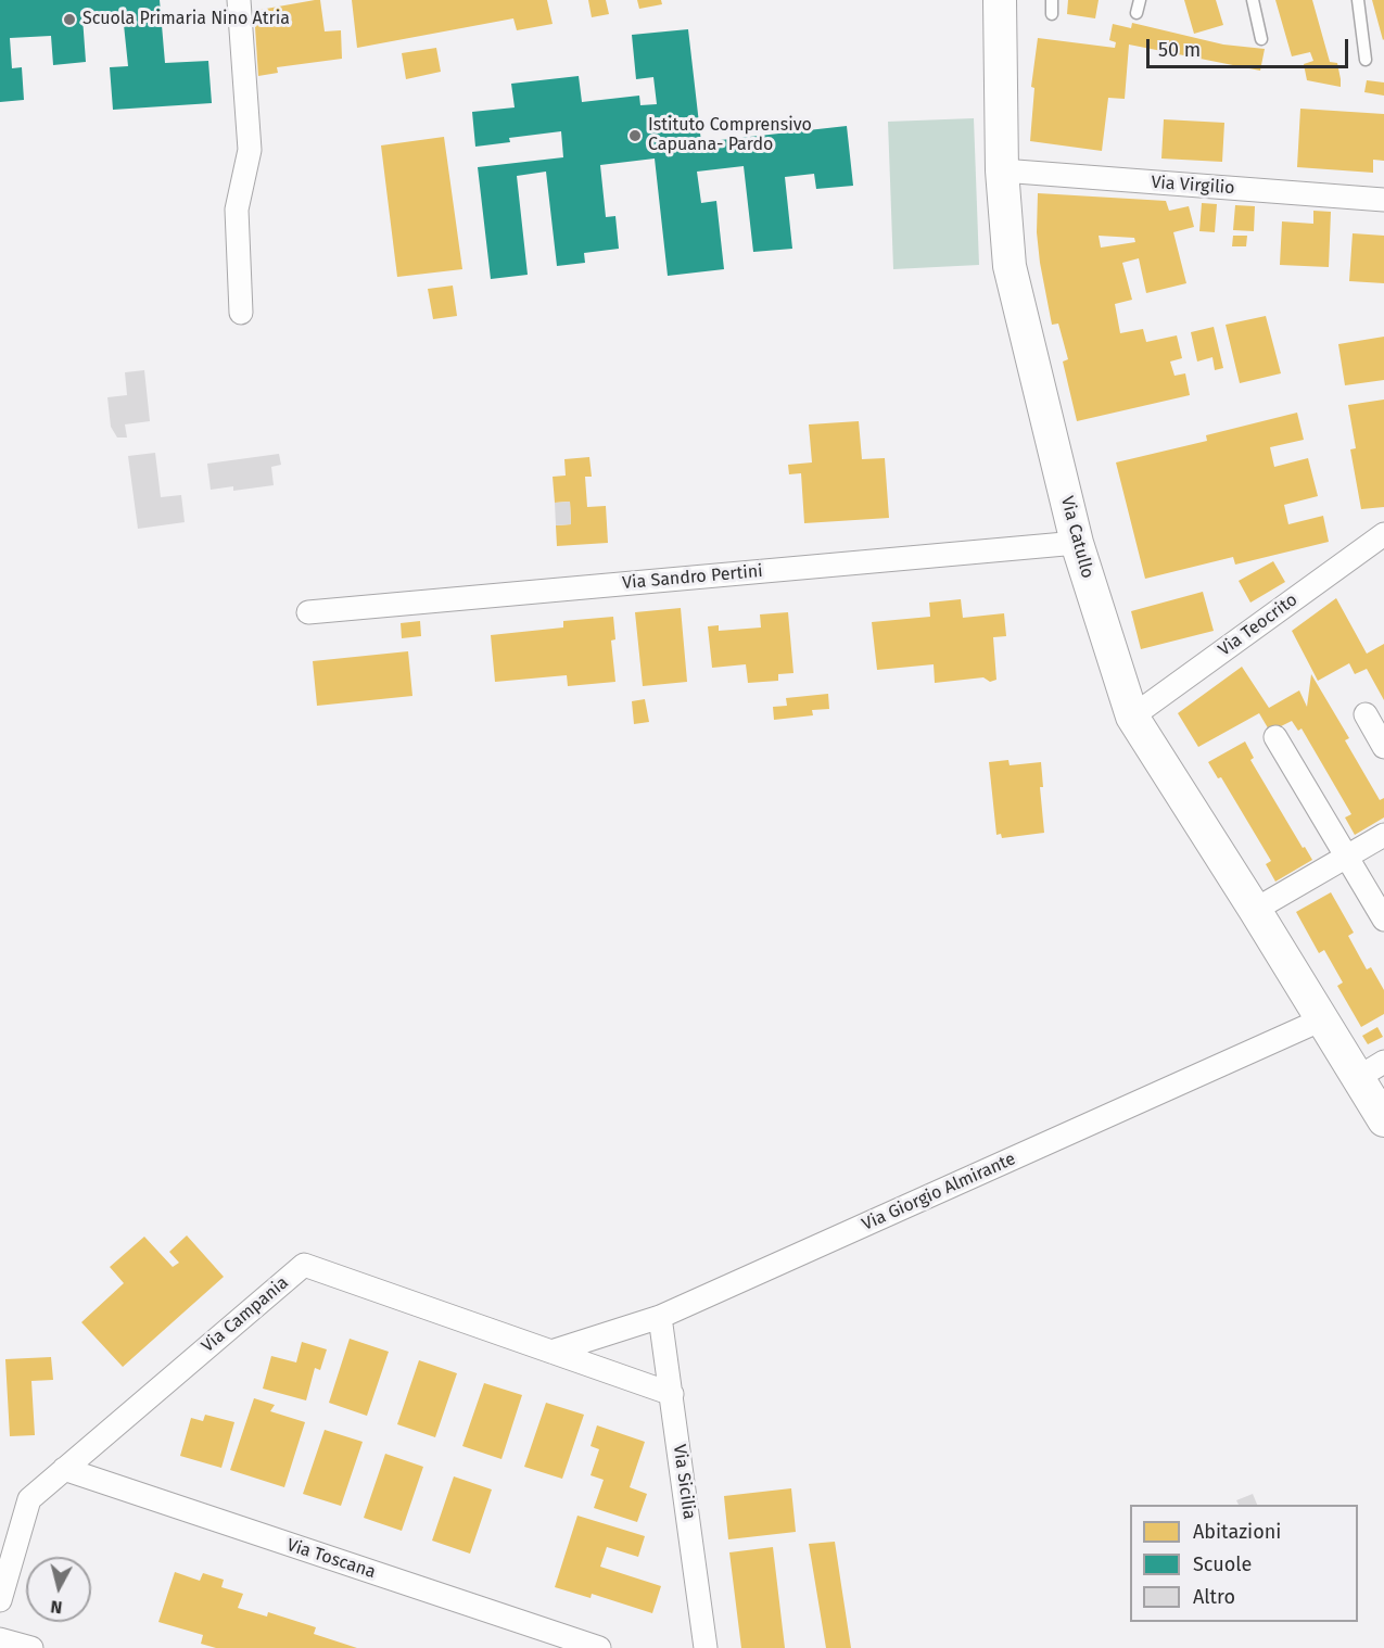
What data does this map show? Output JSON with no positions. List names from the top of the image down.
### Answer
{
  "streets": {
    "street": [
      "Via Virgilio",
      "Via Catullo",
      "Via Sandro Pertini",
      "Via Teocrito",
      "Via Giorgio Almirante",
      "Via Campania",
      "Via Sicilia",
      "Via Toscana"
    ]
  },
  "crossings": [
    ["Via Virgilio", "Via Catullo"],
    ["Via Catullo", "Via Sandro Pertini"],
    ["Via Catullo", "Via Teocrito"],
    ["Via Catullo", "Via Giorgio Almirante"],
    ["Via Giorgio Almirante", "Via Campania"],
    ["Via Giorgio Almirante", "Via Sicilia"],
    ["Via Campania", "Via Sicilia"],
    ["Via Campania", "Via Toscana"]
  ],
  "places": ["Scuola Primaria Nino Atria", "Istituto Comprensivo Capuana- Pardo"],
  "legend": ["Abitazioni", "Scuole", "Altro"],
  "scale_bar": "50 m",
  "north": "bottom"
}
